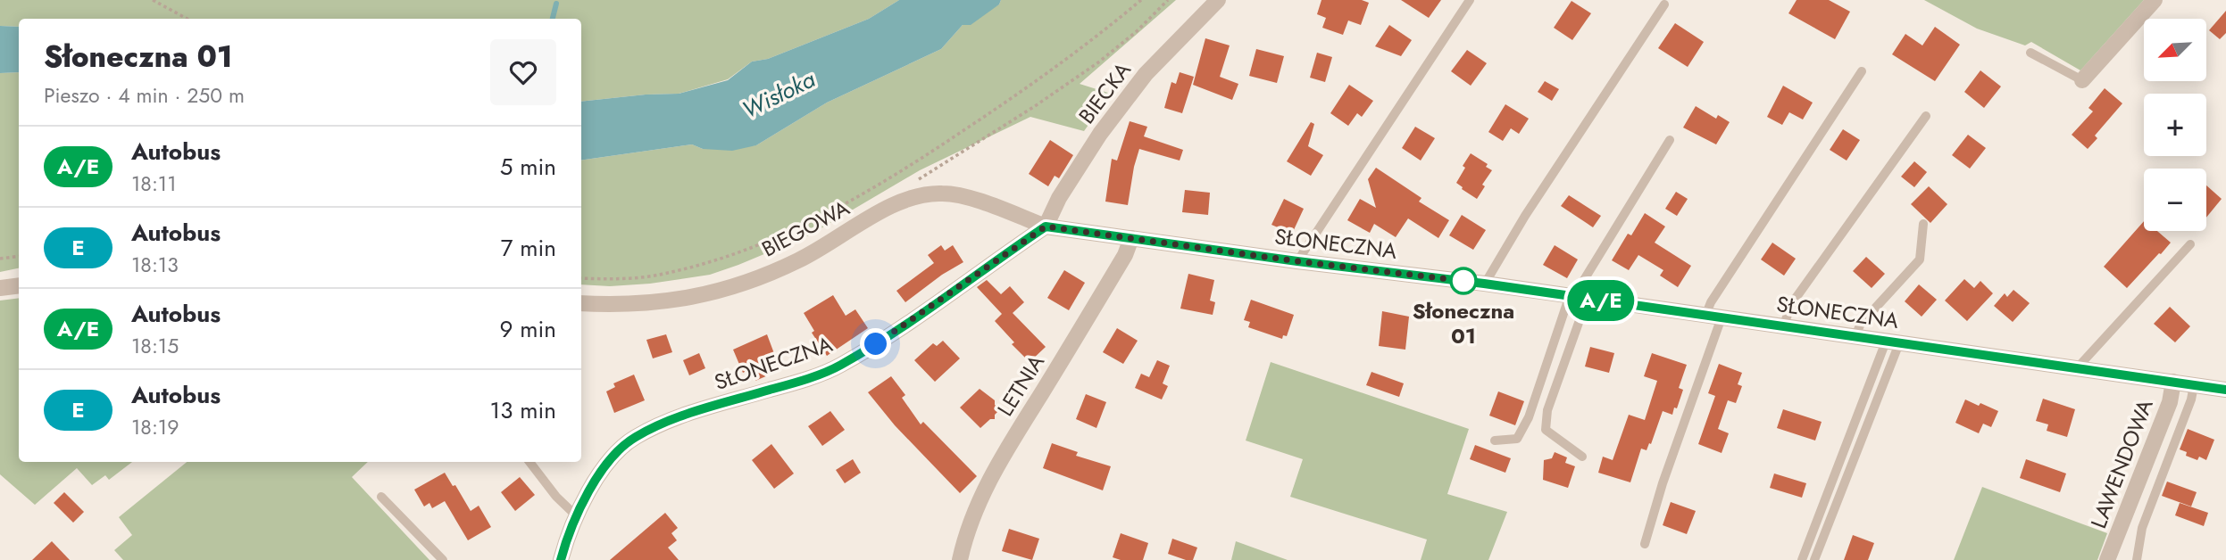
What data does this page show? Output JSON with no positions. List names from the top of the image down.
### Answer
{
  "streets": {
    "street": [
      "BIECKA",
      "BIEGOWA",
      "SŁONECZNA",
      "LETNIA",
      "LAWENDOWA"
    ]
  },
  "crossings": [
    ["BIECKA", "BIEGOWA"],
    ["BIECKA", "SŁONECZNA"],
    ["BIEGOWA", "SŁONECZNA"],
    ["SŁONECZNA", "LETNIA"],
    ["SŁONECZNA", "LAWENDOWA"]
  ],
  "water": ["Wisłoka"],
  "places": ["Słoneczna 01"],
  "lines": ["bus line A/E"],
  "north": "bottom left",
  "page": {
    "on_map": "A/E",
    "map_buttons": ["+", "−"],
    "heading": ["Słoneczna 01", "Pieszo · 4 min · 250 m"],
    "list": [
      {
        "mark": "A/E",
        "name": "Autobus",
        "note": "18:11",
        "value": "5 min"
      },
      {
        "mark": "E",
        "name": "Autobus",
        "note": "18:13",
        "value": "7 min"
      },
      {
        "mark": "A/E",
        "name": "Autobus",
        "note": "18:15",
        "value": "9 min"
      },
      {
        "mark": "E",
        "name": "Autobus",
        "note": "18:19",
        "value": "13 min"
      }
    ]
  }
}
